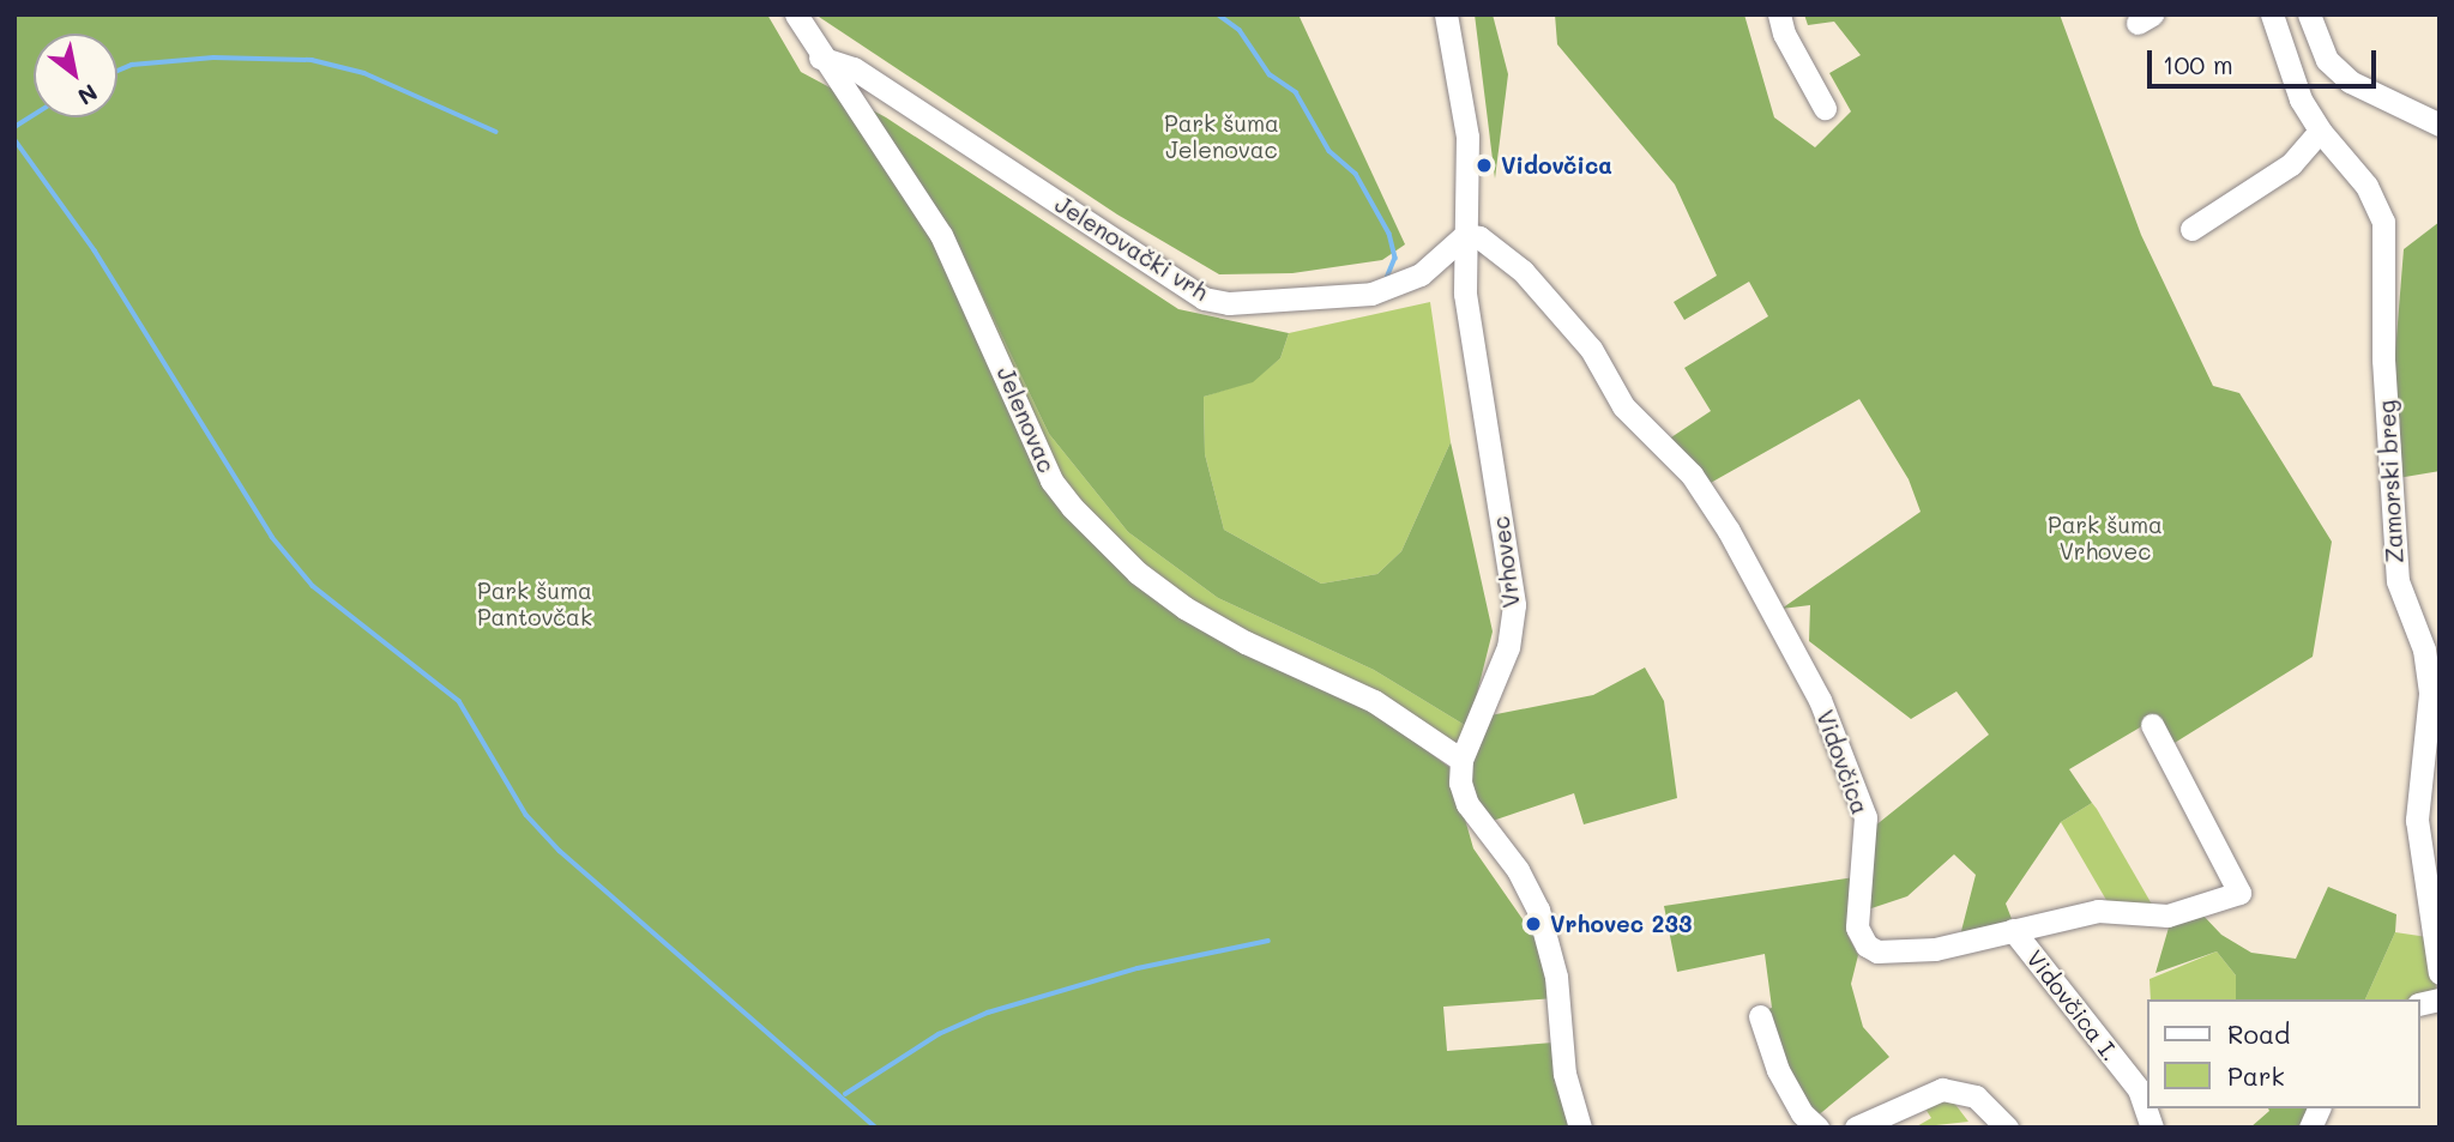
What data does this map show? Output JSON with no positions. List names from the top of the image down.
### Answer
{
  "streets": {
    "street": [
      "Jelenovački vrh",
      "Jelenovac",
      "Zamorski breg",
      "Vrhovec",
      "Vidovčica",
      "Vidovčica I."
    ]
  },
  "crossings": [
    ["Jelenovački vrh", "Jelenovac"],
    ["Jelenovački vrh", "Vrhovec"],
    ["Jelenovački vrh", "Vidovčica"],
    ["Jelenovac", "Vrhovec"],
    ["Vrhovec", "Vidovčica"],
    ["Vidovčica", "Vidovčica I."]
  ],
  "parks": ["Park šuma Jelenovac", "Park šuma Vrhovec", "Park šuma Pantovčak"],
  "places": ["Vidovčica", "Vrhovec 233"],
  "legend": ["Road", "Park"],
  "scale_bar": "100 m",
  "north": "bottom right"
}
